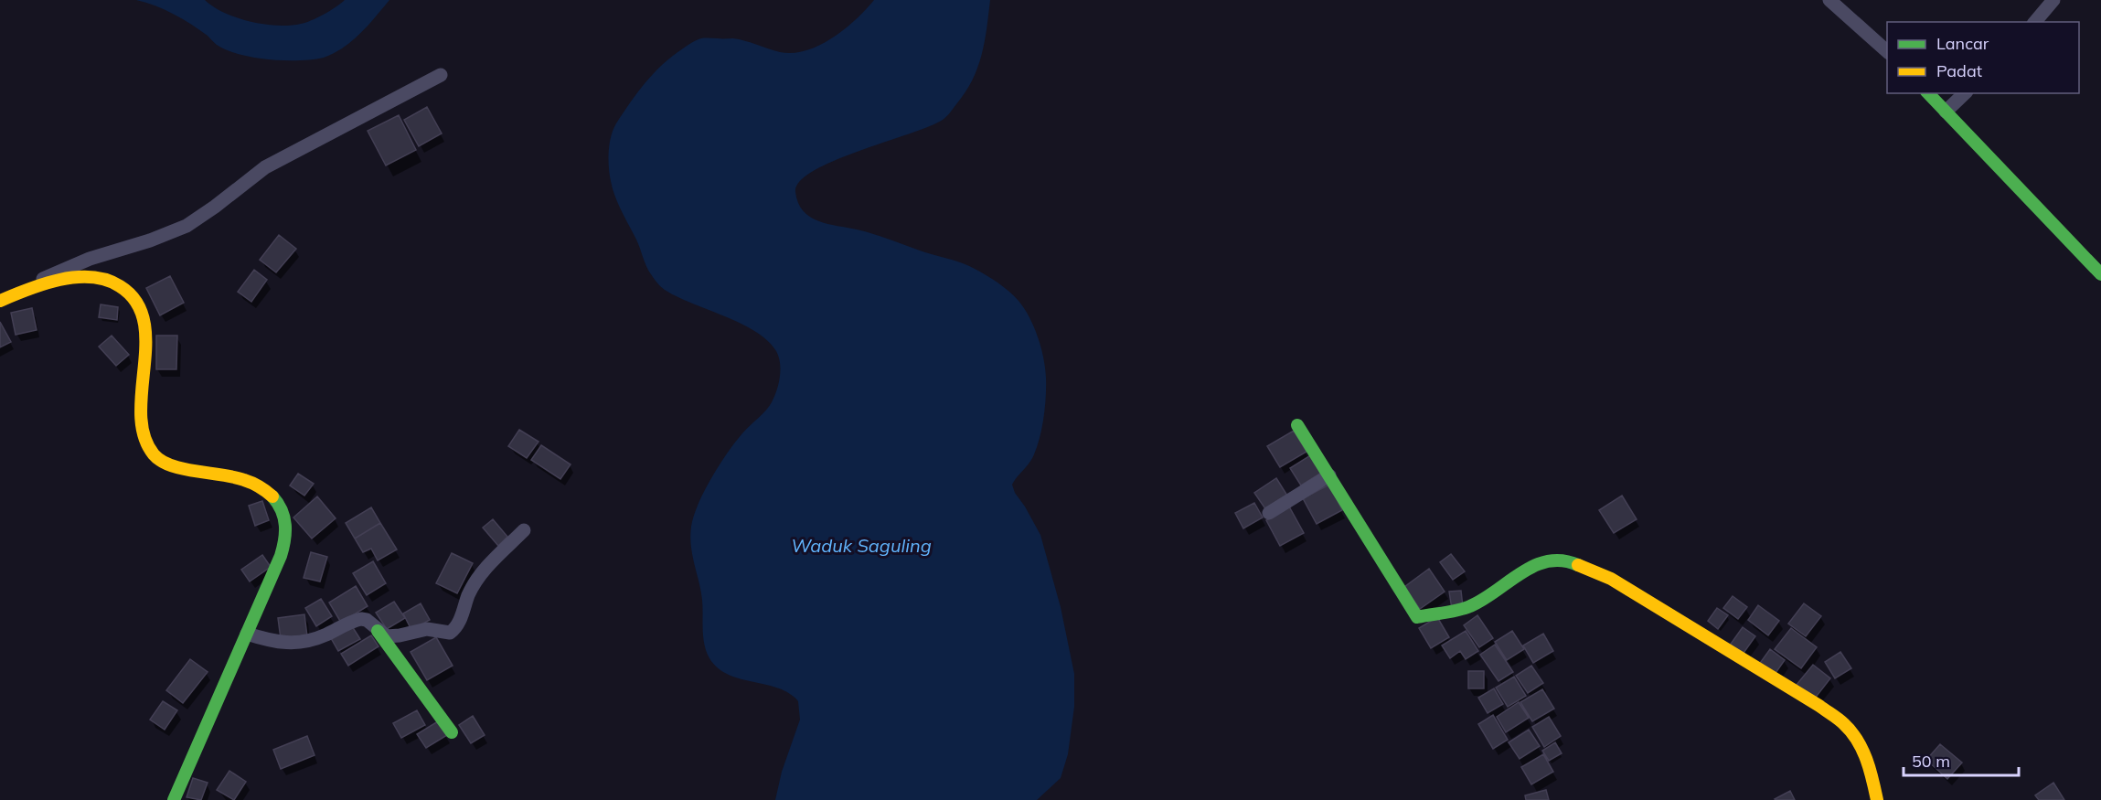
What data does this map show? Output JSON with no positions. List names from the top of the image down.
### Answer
{
  "water": ["Waduk Saguling"],
  "legend": ["Lancar", "Padat"],
  "scale_bar": "50 m"
}
